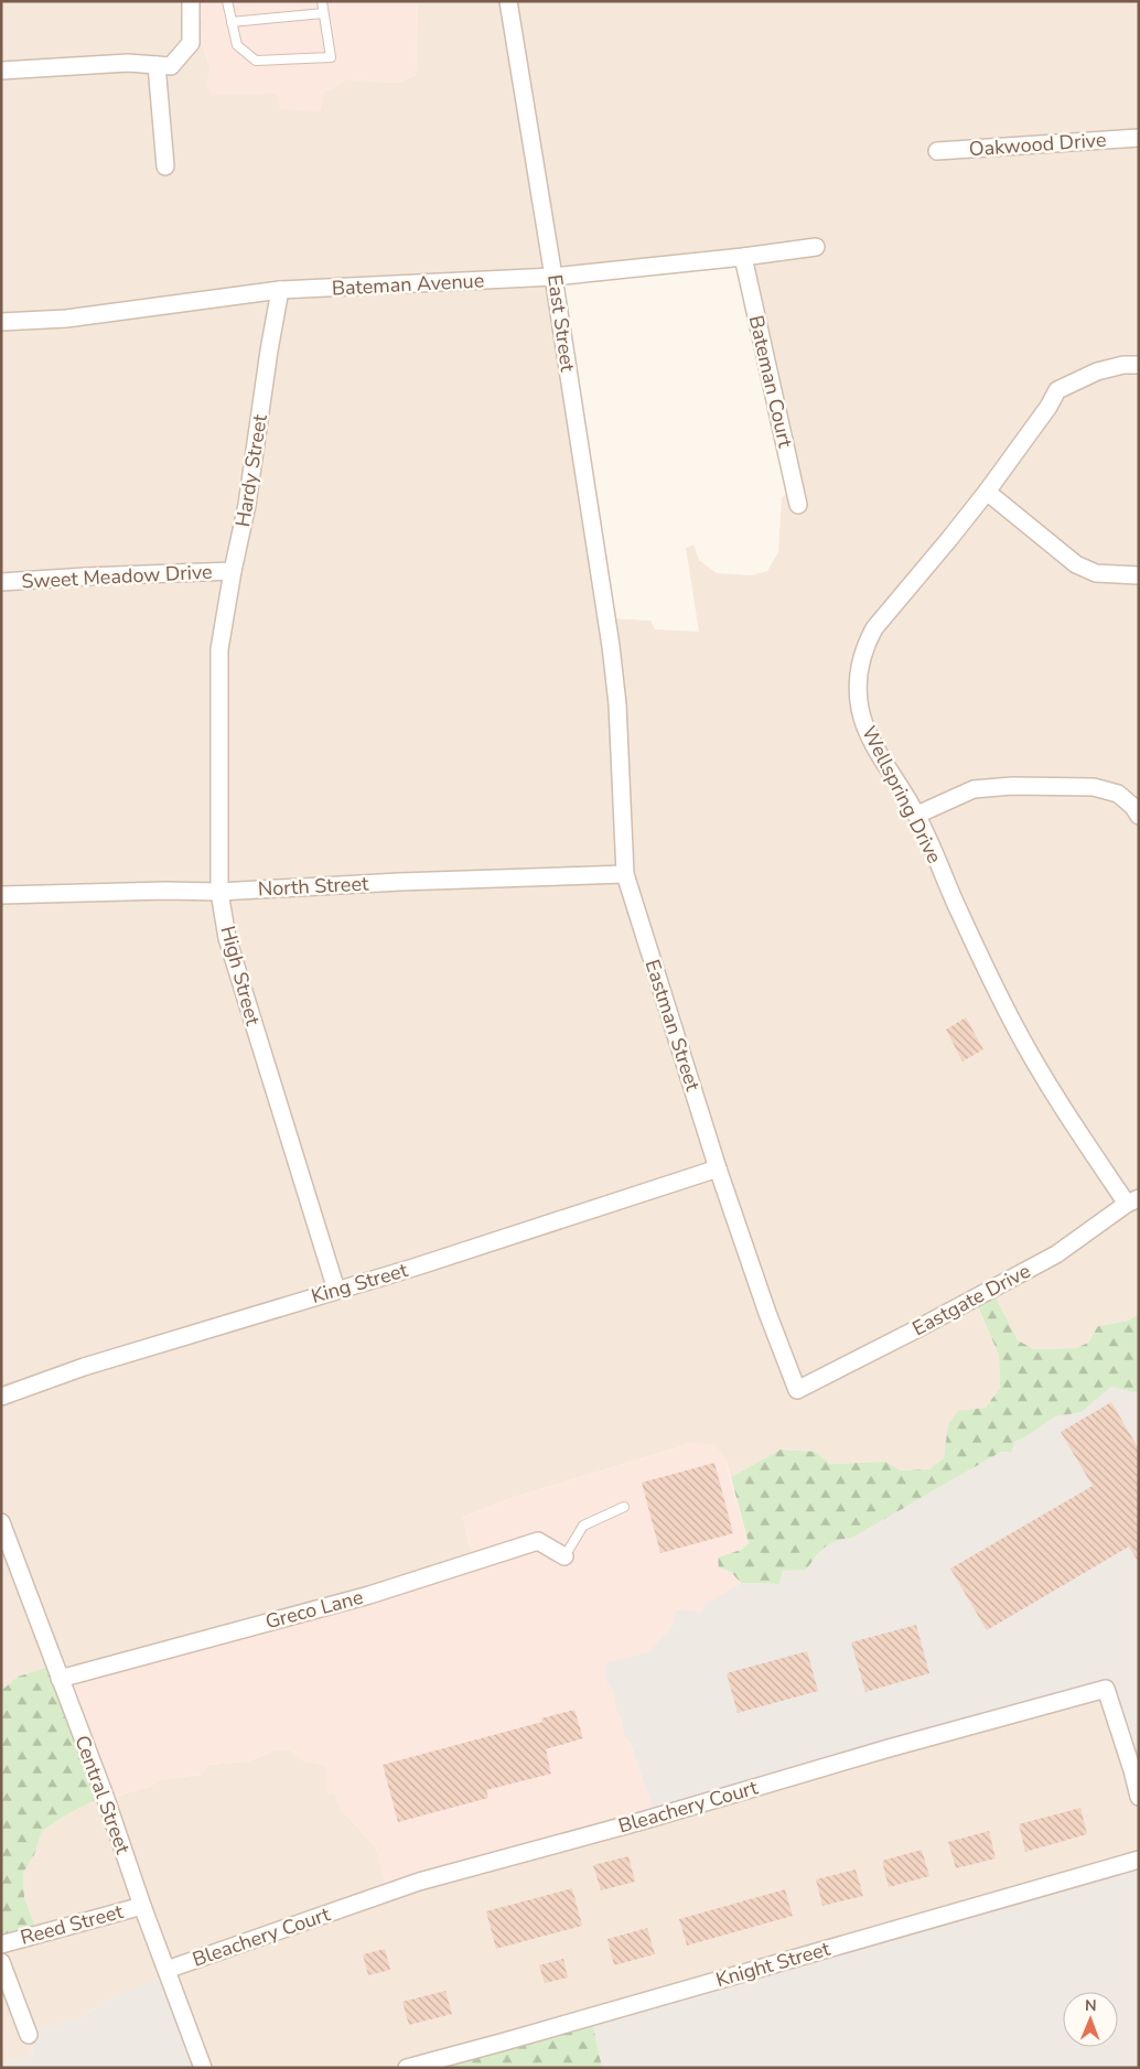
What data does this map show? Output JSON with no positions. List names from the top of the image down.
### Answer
{
  "streets": {
    "street": [
      "Oakwood Drive",
      "Bateman Avenue",
      "East Street",
      "Bateman Court",
      "Hardy Street",
      "Sweet Meadow Drive",
      "Wellspring Drive",
      "North Street",
      "High Street",
      "Eastman Street",
      "King Street",
      "Eastgate Drive",
      "Greco Lane",
      "Central Street",
      "Bleachery Court",
      "Reed Street",
      "Knight Street"
    ]
  },
  "crossings": [
    ["Bateman Avenue", "East Street"],
    ["Bateman Avenue", "Bateman Court"],
    ["Bateman Avenue", "Hardy Street"],
    ["East Street", "Eastman Street"],
    ["Hardy Street", "Sweet Meadow Drive"],
    ["Hardy Street", "High Street"],
    ["Wellspring Drive", "Eastgate Drive"],
    ["North Street", "High Street"],
    ["North Street", "Eastman Street"],
    ["High Street", "King Street"],
    ["Eastman Street", "King Street"],
    ["Eastman Street", "Eastgate Drive"],
    ["Greco Lane", "Central Street"],
    ["Central Street", "Bleachery Court"],
    ["Central Street", "Reed Street"]
  ],
  "north": "top"
}
